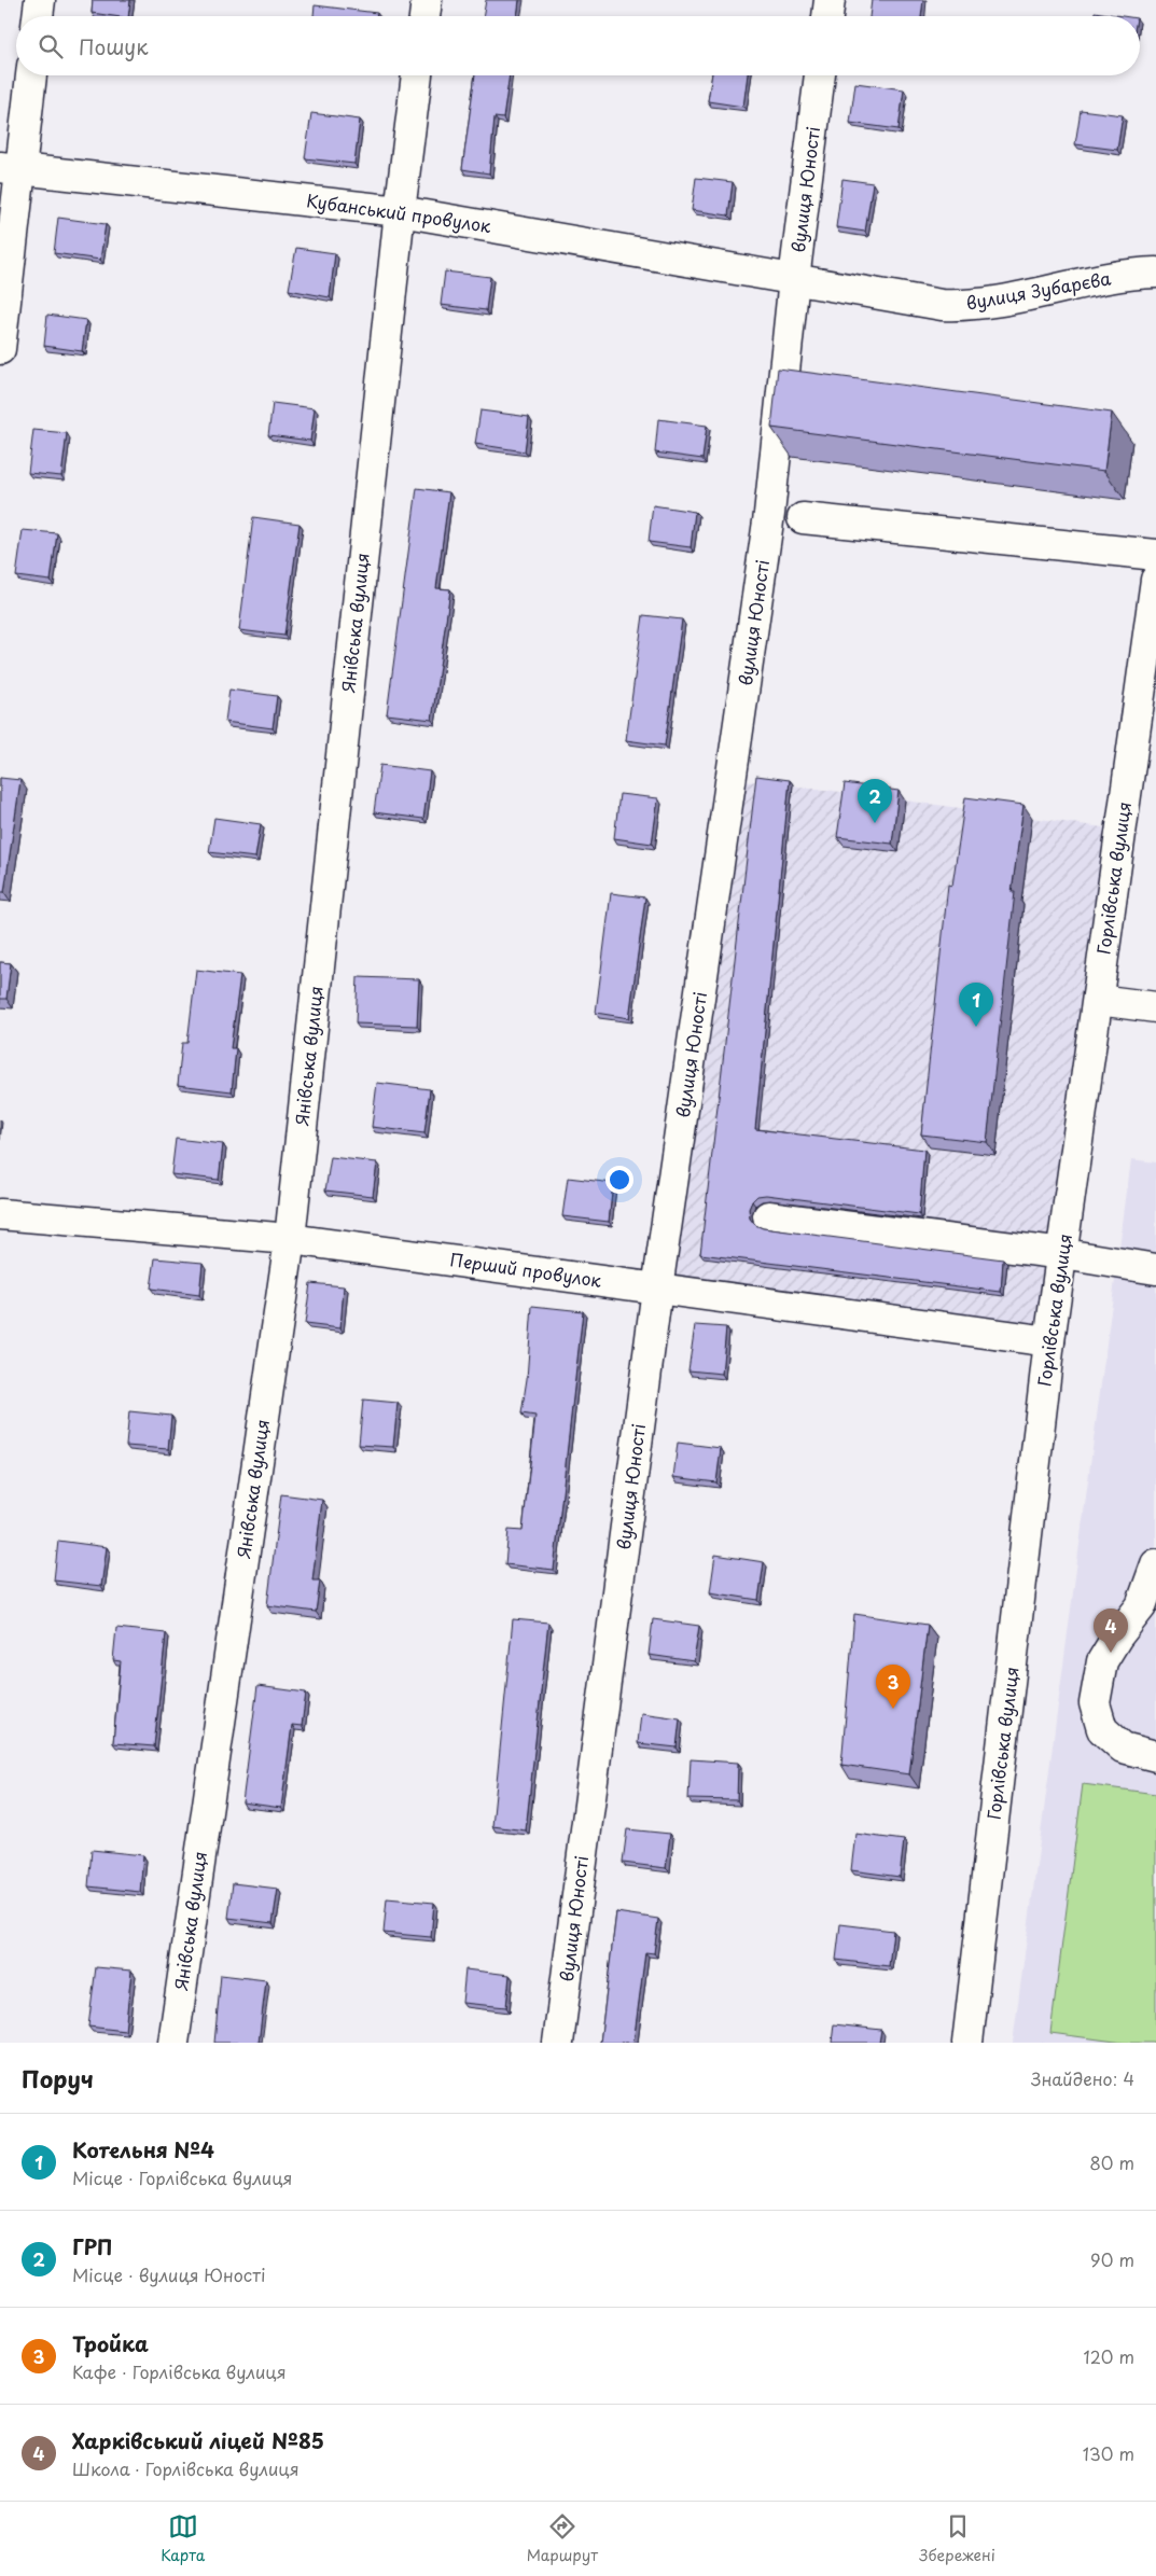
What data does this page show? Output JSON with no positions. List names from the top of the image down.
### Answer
{
  "streets": {
    "street": [
      "вулиця Юності",
      "Кубанський провулок",
      "вулиця Зубарєва",
      "Янівська вулиця",
      "Горлівська вулиця",
      "Перший провулок"
    ]
  },
  "crossings": [
    ["вулиця Юності", "Кубанський провулок"],
    ["вулиця Юності", "вулиця Зубарєва"],
    ["вулиця Юності", "Перший провулок"],
    ["Кубанський провулок", "вулиця Зубарєва"],
    ["Кубанський провулок", "Янівська вулиця"],
    ["Янівська вулиця", "Перший провулок"],
    ["Горлівська вулиця", "Перший провулок"]
  ],
  "page": {
    "search": "Пошук",
    "pins": [
      "2",
      "1",
      "4",
      "3"
    ],
    "heading": ["Поруч", "Знайдено: 4"],
    "list": [
      {
        "mark": "1",
        "name": "Котельня №4",
        "note": "Місце · Горлівська вулиця",
        "value": "80 m"
      },
      {
        "mark": "2",
        "name": "ГРП",
        "note": "Місце · вулиця Юності",
        "value": "90 m"
      },
      {
        "mark": "3",
        "name": "Тройка",
        "note": "Кафе · Горлівська вулиця",
        "value": "120 m"
      },
      {
        "mark": "4",
        "name": "Харківський ліцей №85",
        "note": "Школа · Горлівська вулиця",
        "value": "130 m"
      }
    ],
    "nav": ["Карта", "Маршрут", "Збережені"]
  }
}
